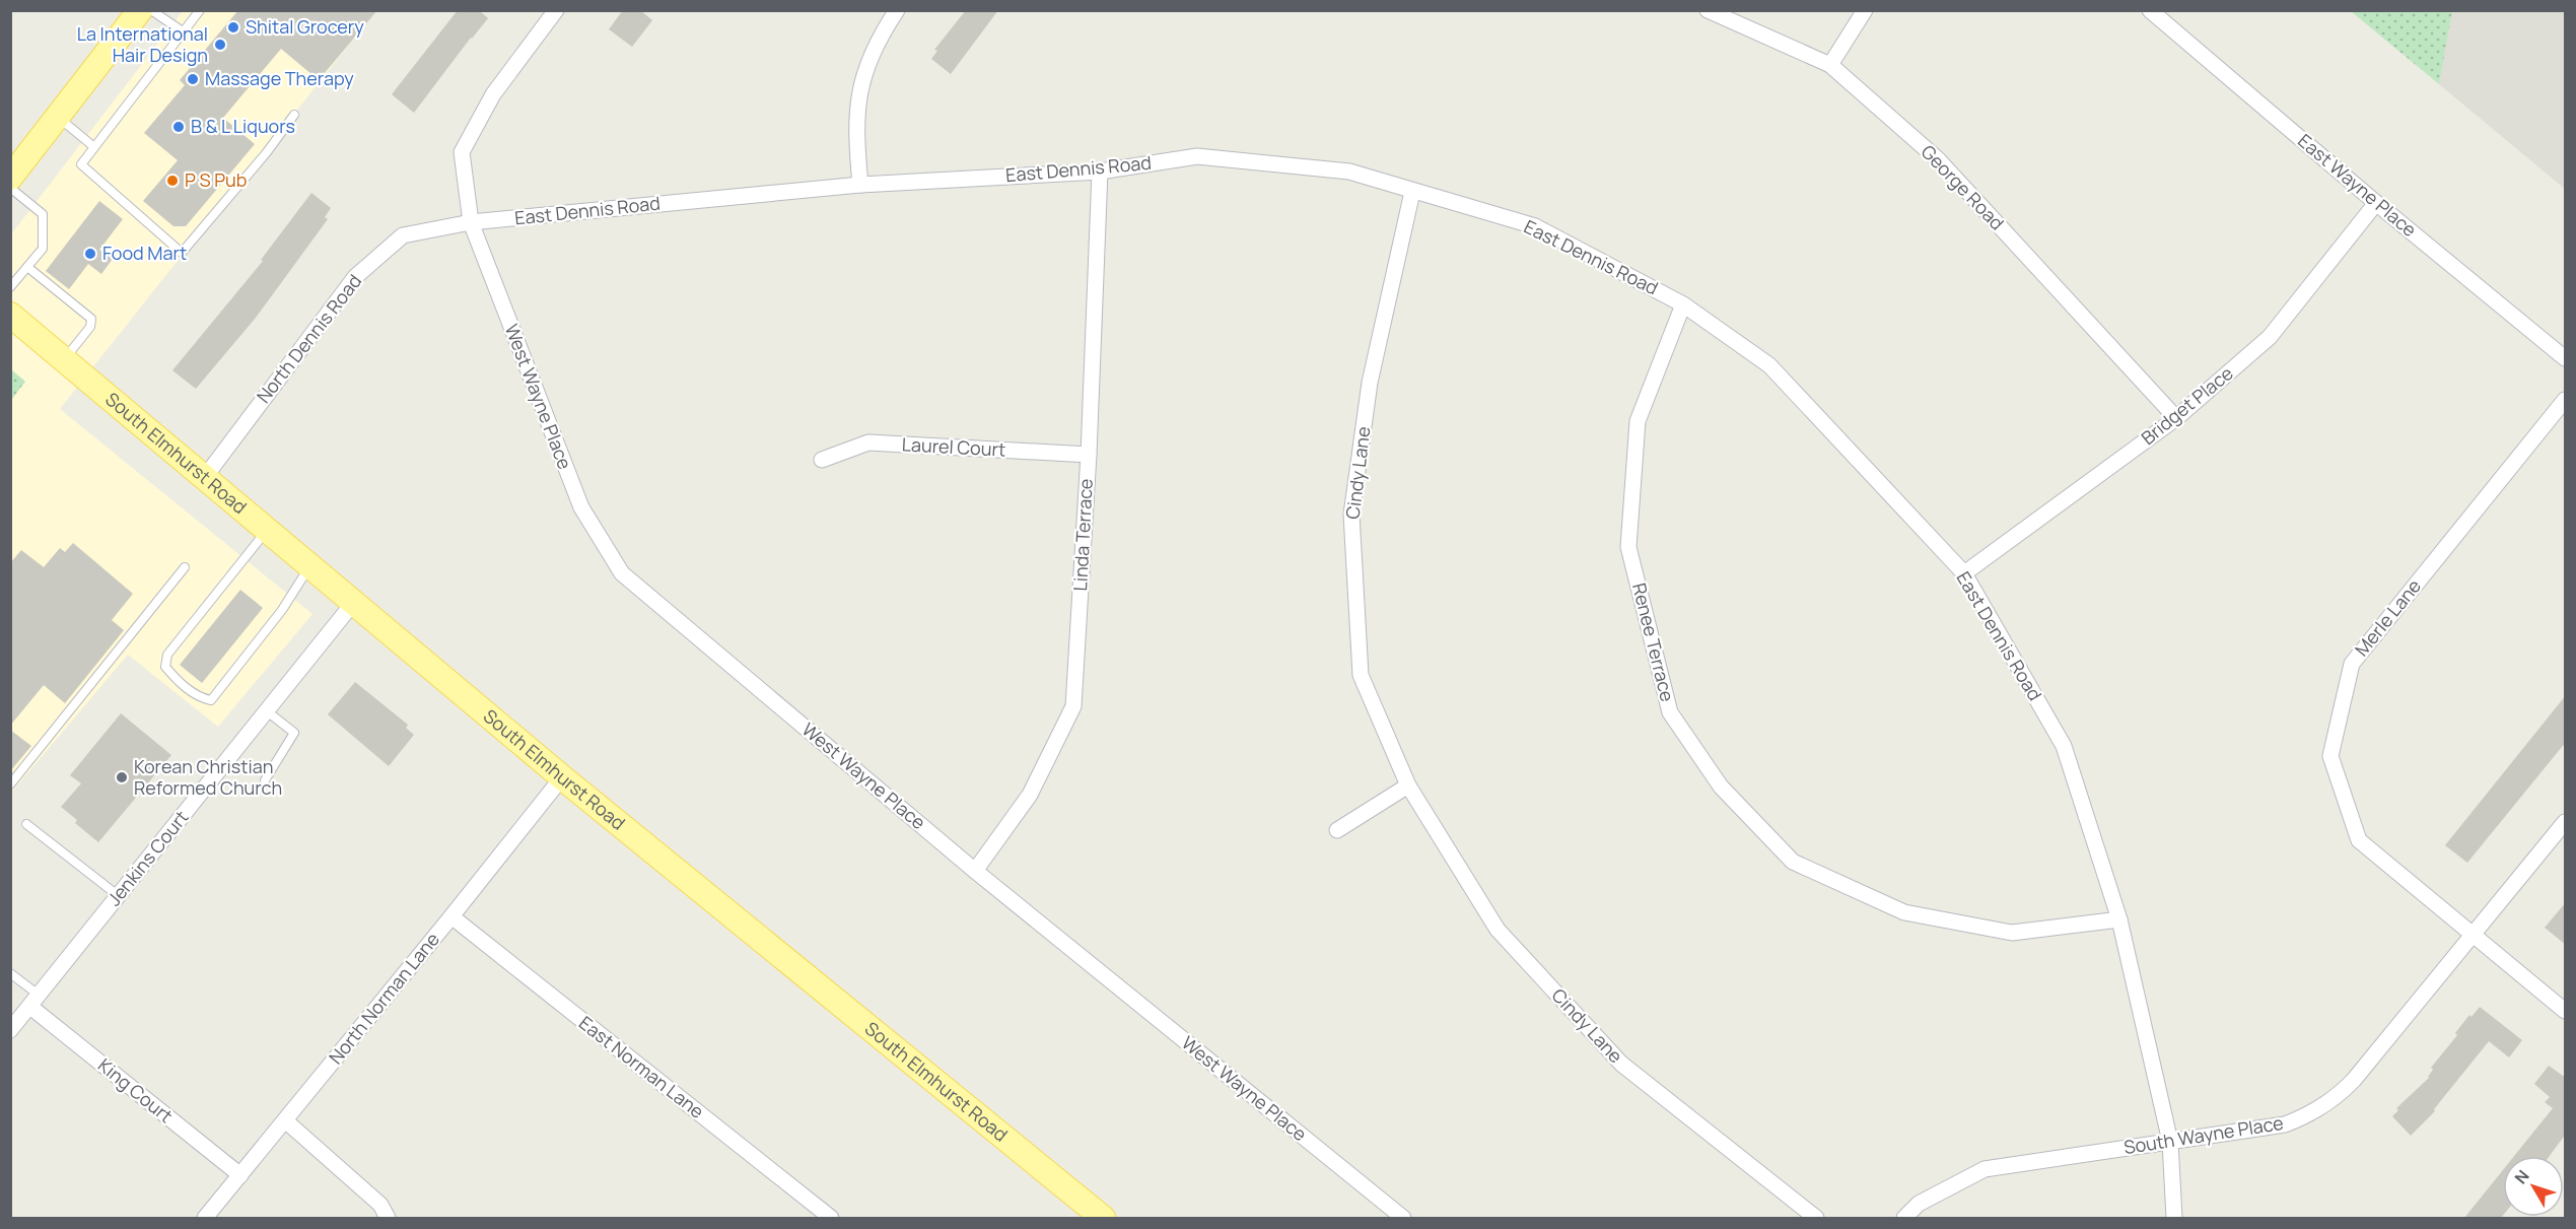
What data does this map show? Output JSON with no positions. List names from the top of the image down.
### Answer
{
  "streets": {
    "main road": ["South Elmhurst Road"],
    "street": [
      "East Dennis Road",
      "East Wayne Place",
      "George Road",
      "North Dennis Road",
      "West Wayne Place",
      "Bridget Place",
      "Laurel Court",
      "Cindy Lane",
      "Linda Terrace",
      "Merle Lane",
      "Renee Terrace",
      "Jenkins Court",
      "North Norman Lane",
      "East Norman Lane",
      "King Court",
      "South Wayne Place"
    ]
  },
  "crossings": [
    ["East Dennis Road", "North Dennis Road"],
    ["East Dennis Road", "West Wayne Place"],
    ["East Dennis Road", "Bridget Place"],
    ["East Dennis Road", "Cindy Lane"],
    ["East Dennis Road", "Linda Terrace"],
    ["East Dennis Road", "Renee Terrace"],
    ["East Dennis Road", "South Wayne Place"],
    ["East Wayne Place", "Bridget Place"],
    ["George Road", "Bridget Place"],
    ["North Dennis Road", "West Wayne Place"],
    ["North Dennis Road", "South Elmhurst Road"],
    ["West Wayne Place", "Linda Terrace"],
    ["Laurel Court", "Linda Terrace"],
    ["South Elmhurst Road", "Jenkins Court"],
    ["South Elmhurst Road", "North Norman Lane"],
    ["Merle Lane", "South Wayne Place"],
    ["Jenkins Court", "King Court"],
    ["North Norman Lane", "East Norman Lane"],
    ["North Norman Lane", "King Court"]
  ],
  "places": [
    "Shital Grocery",
    "La International Hair Design",
    "Massage Therapy",
    "B & L Liquors",
    "P S Pub",
    "Food Mart",
    "Korean Christian Reformed Church"
  ],
  "north": "top left"
}
